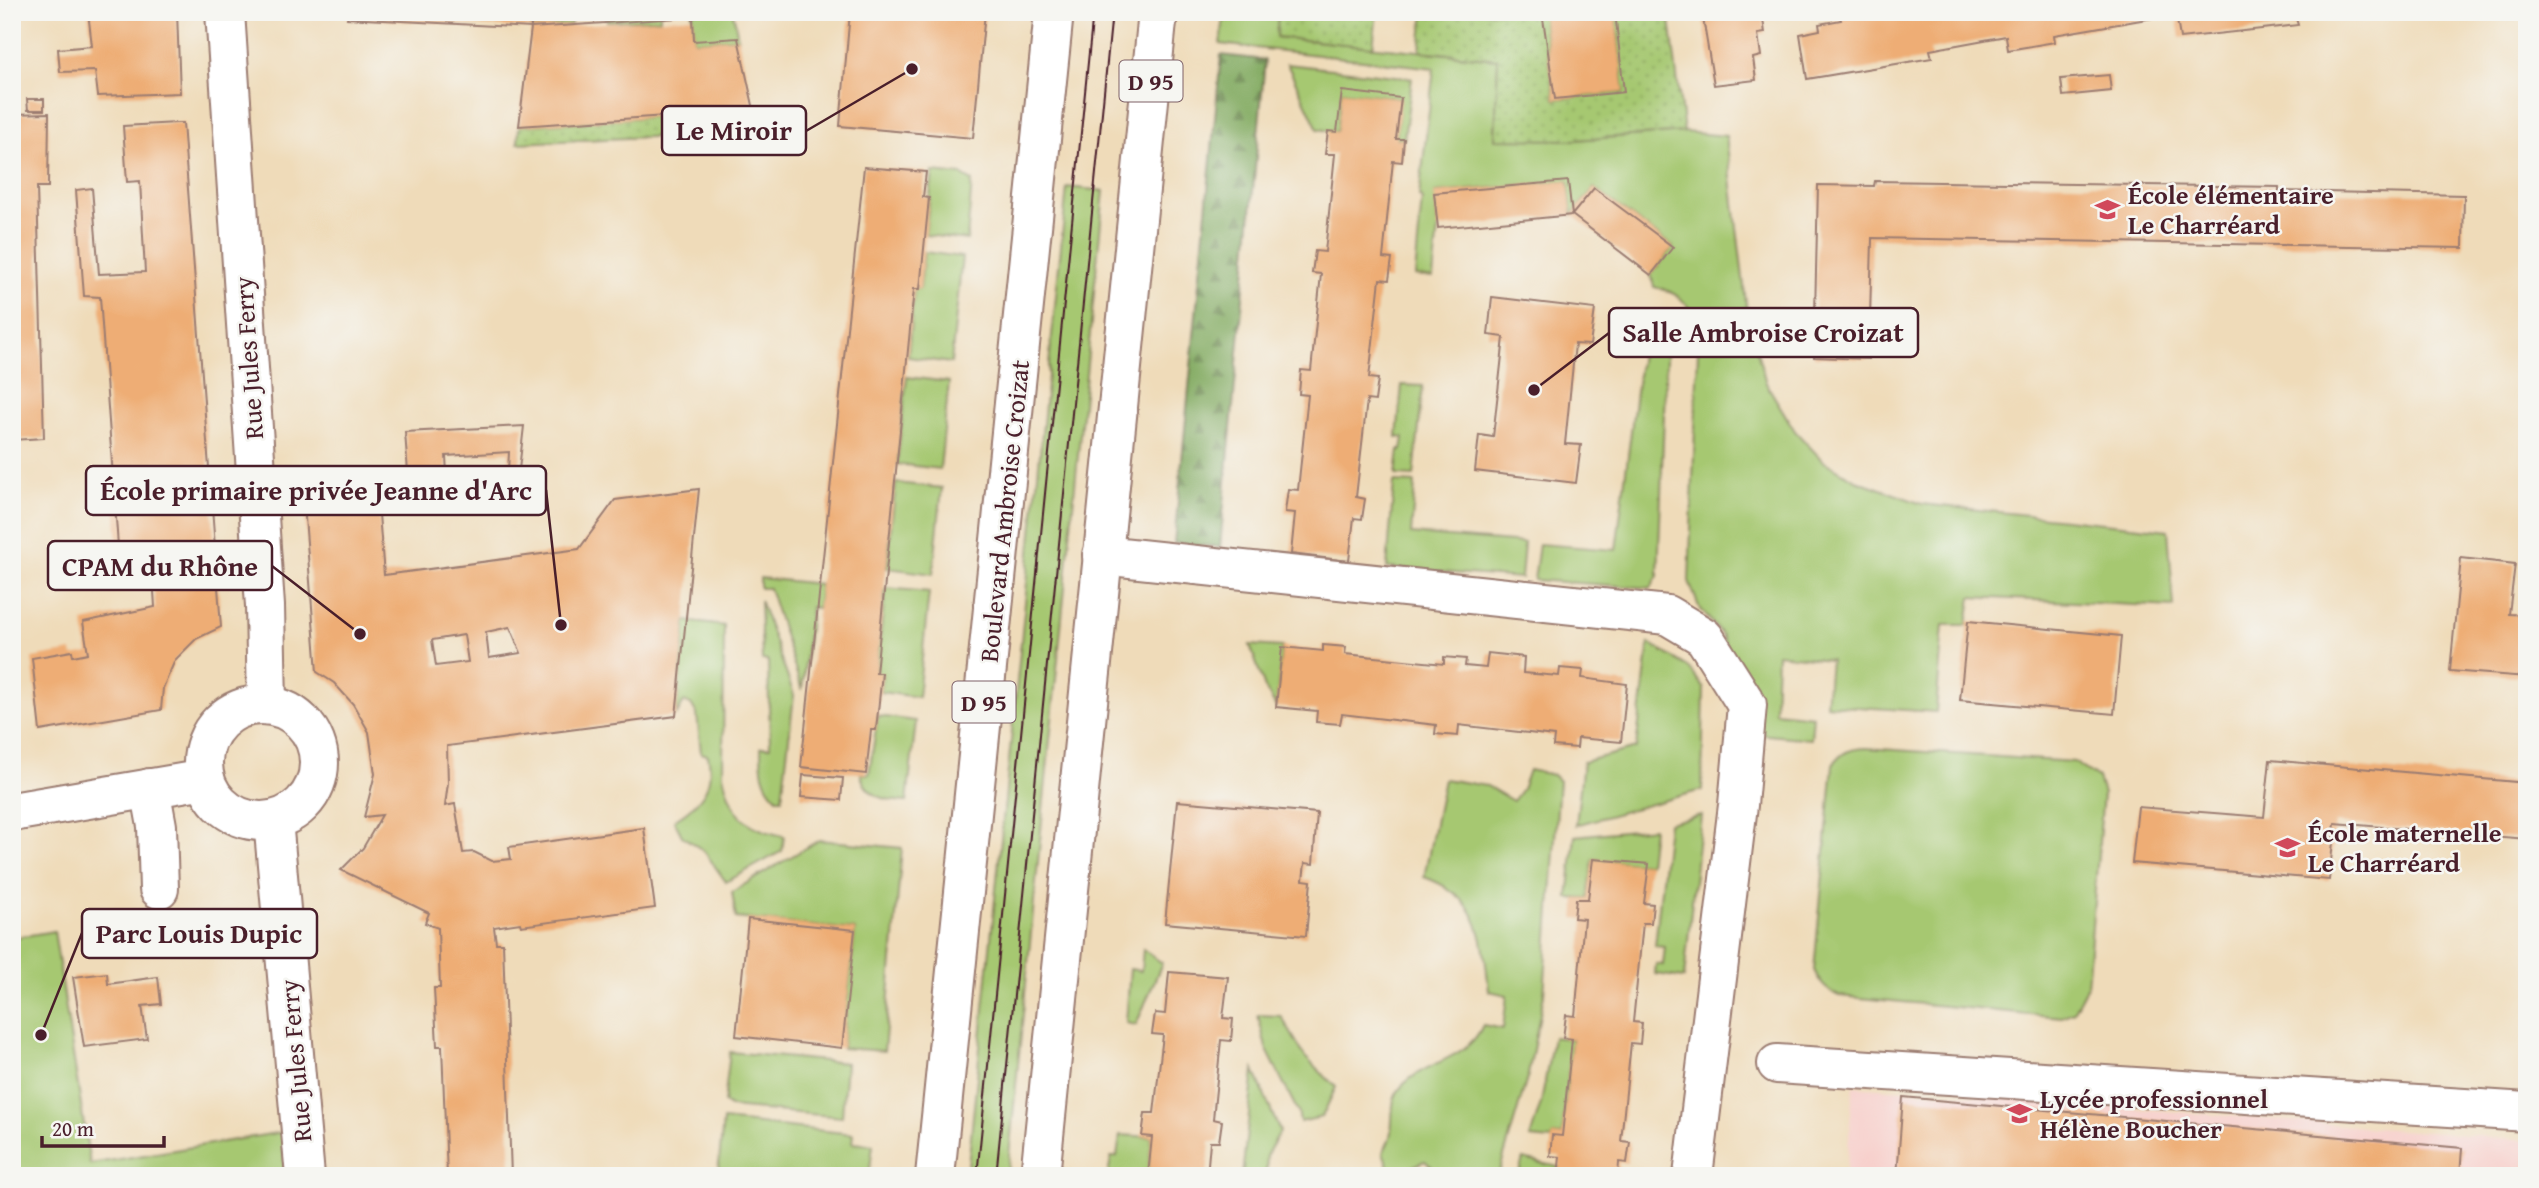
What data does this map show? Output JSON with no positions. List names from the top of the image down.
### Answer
{
  "streets": {
    "street": ["D 95", "Rue Jules Ferry", "Boulevard Ambroise Croizat"]
  },
  "places": {
    "other": [
      "Le Miroir",
      "Salle Ambroise Croizat",
      "École primaire privée Jeanne d'Arc",
      "CPAM du Rhône",
      "Parc Louis Dupic"
    ],
    "school or university": ["École élémentaire Le Charréard", "École maternelle Le Charréard", "Lycée professionnel Hélène Boucher"]
  },
  "scale_bar": "20 m"
}
